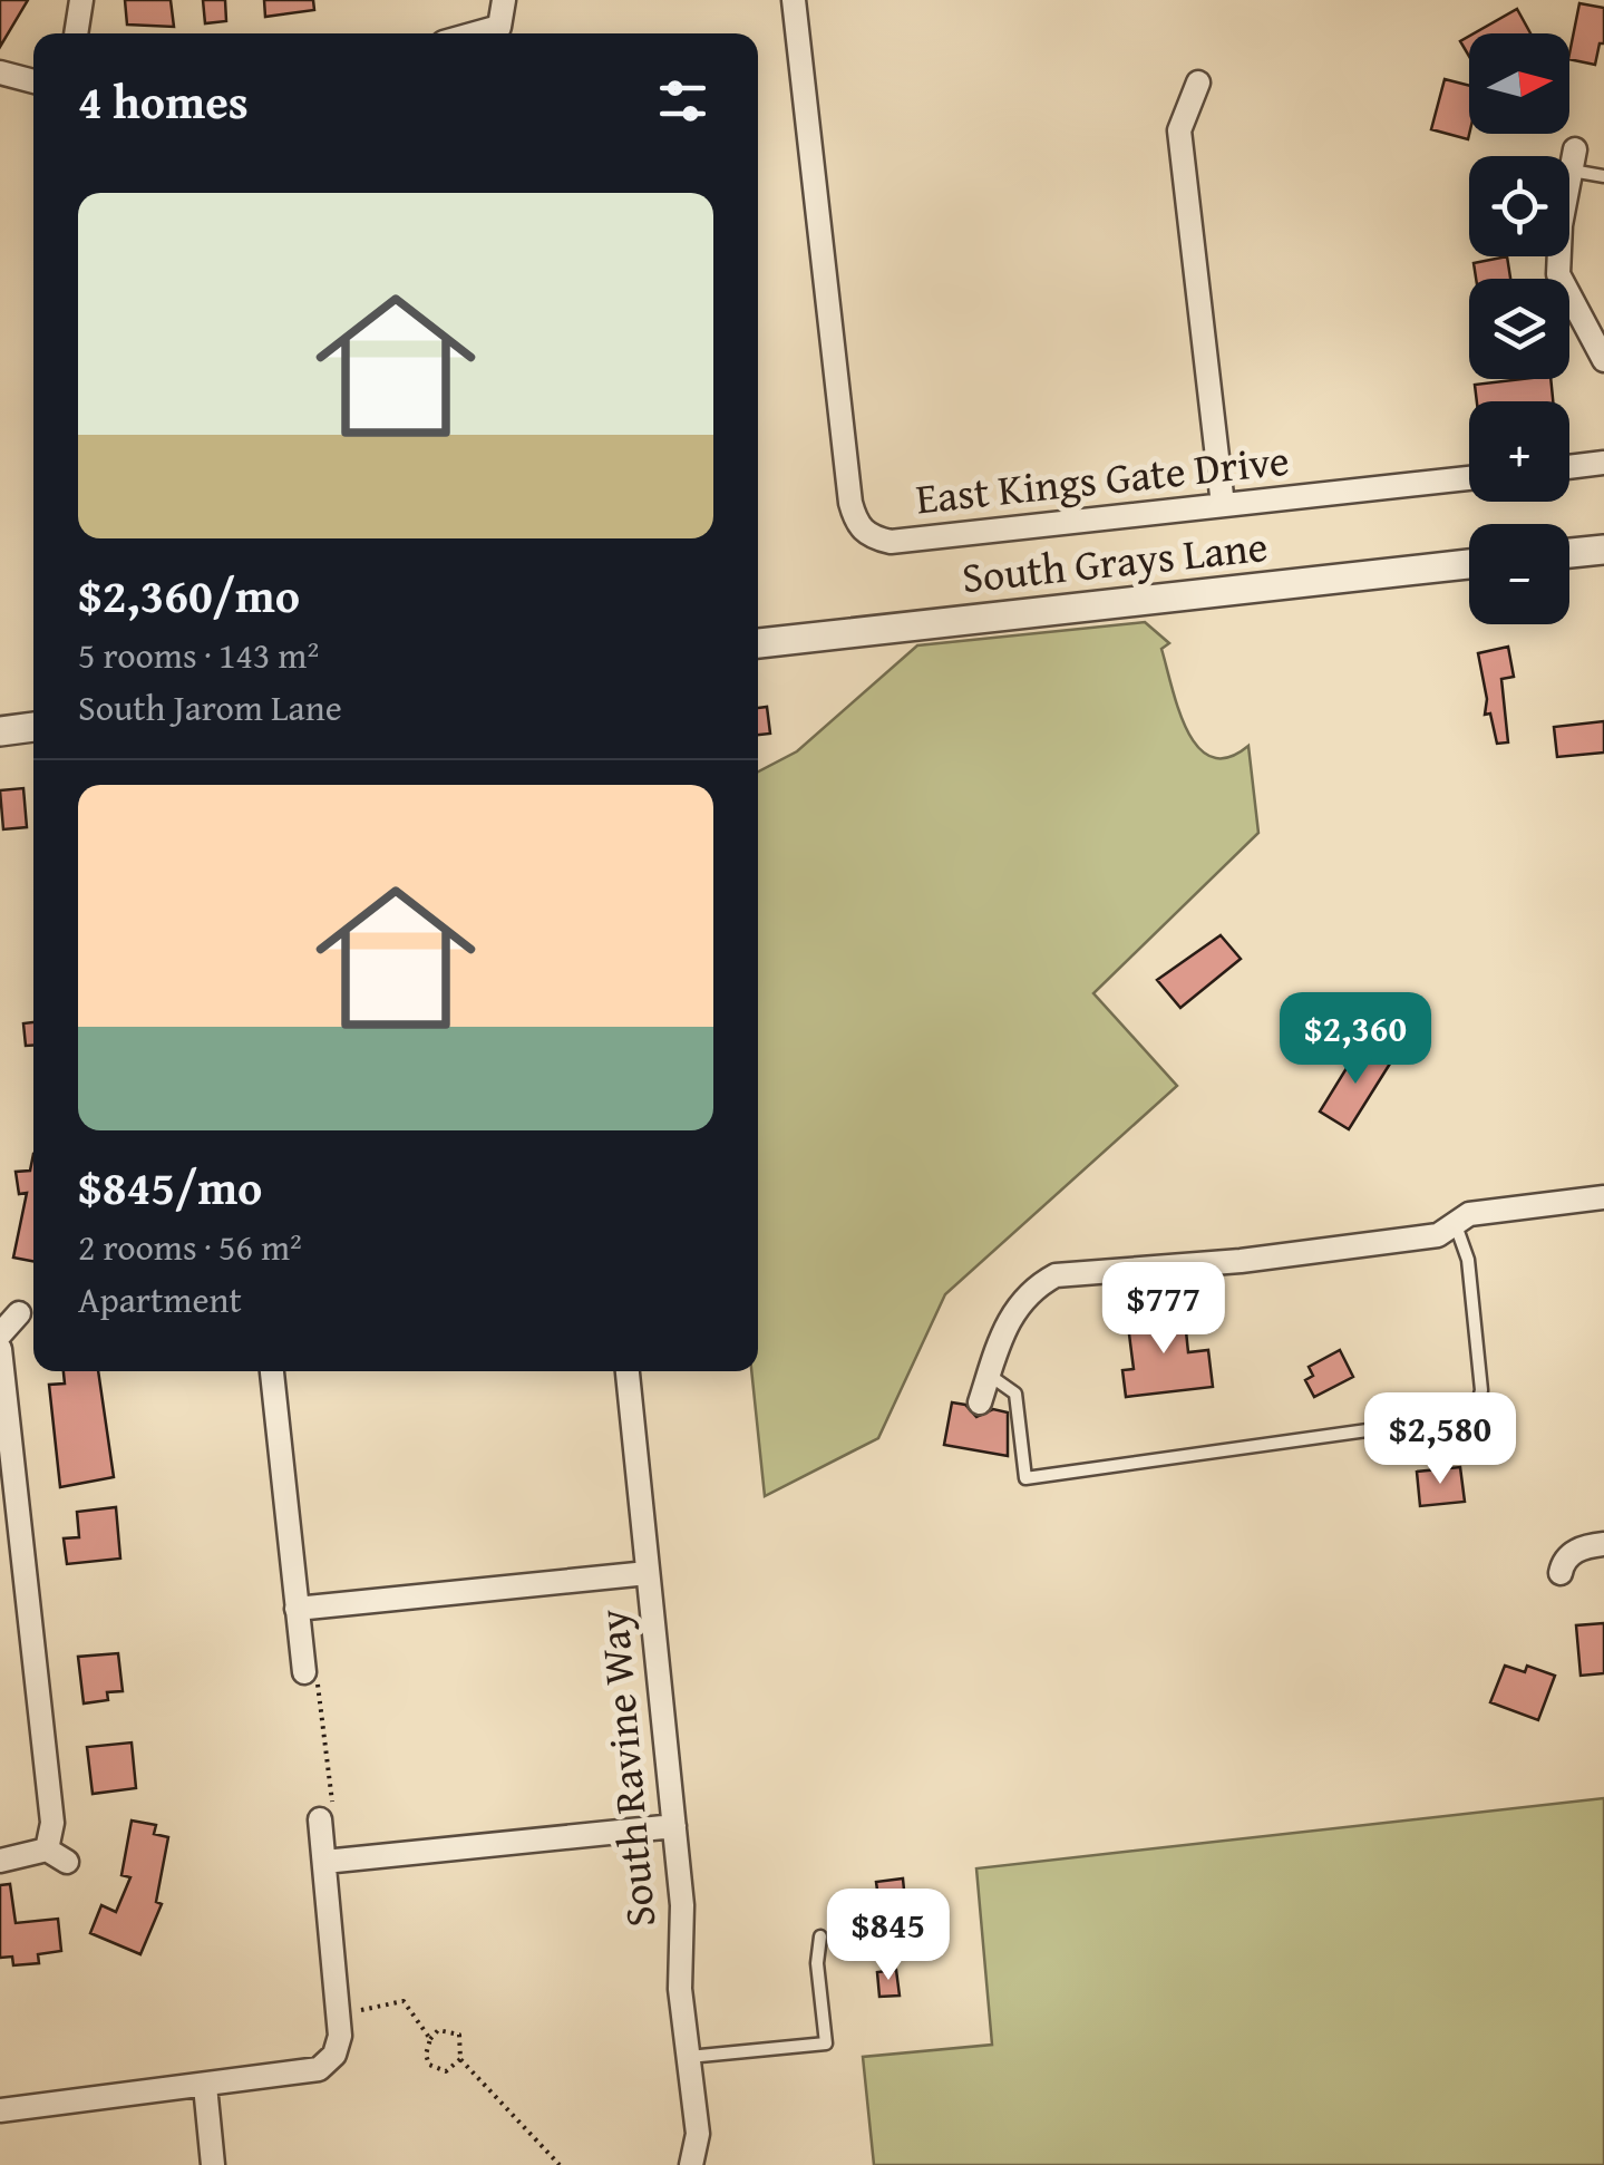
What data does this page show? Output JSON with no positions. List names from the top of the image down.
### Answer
{
  "streets": {
    "street": ["East Kings Gate Drive", "South Grays Lane", "South Ravine Way"]
  },
  "north": "right",
  "page": {
    "map_buttons": ["+", "−"],
    "heading": "4 homes",
    "list": [
      {
        "name": "$2,360/mo",
        "note": "5 rooms · 143 m² · South Jarom Lane"
      },
      {
        "name": "$845/mo",
        "note": "2 rooms · 56 m² · Apartment"
      }
    ],
    "price": [
      "$2,360",
      "$777",
      "$2,580",
      "$845"
    ]
  }
}
